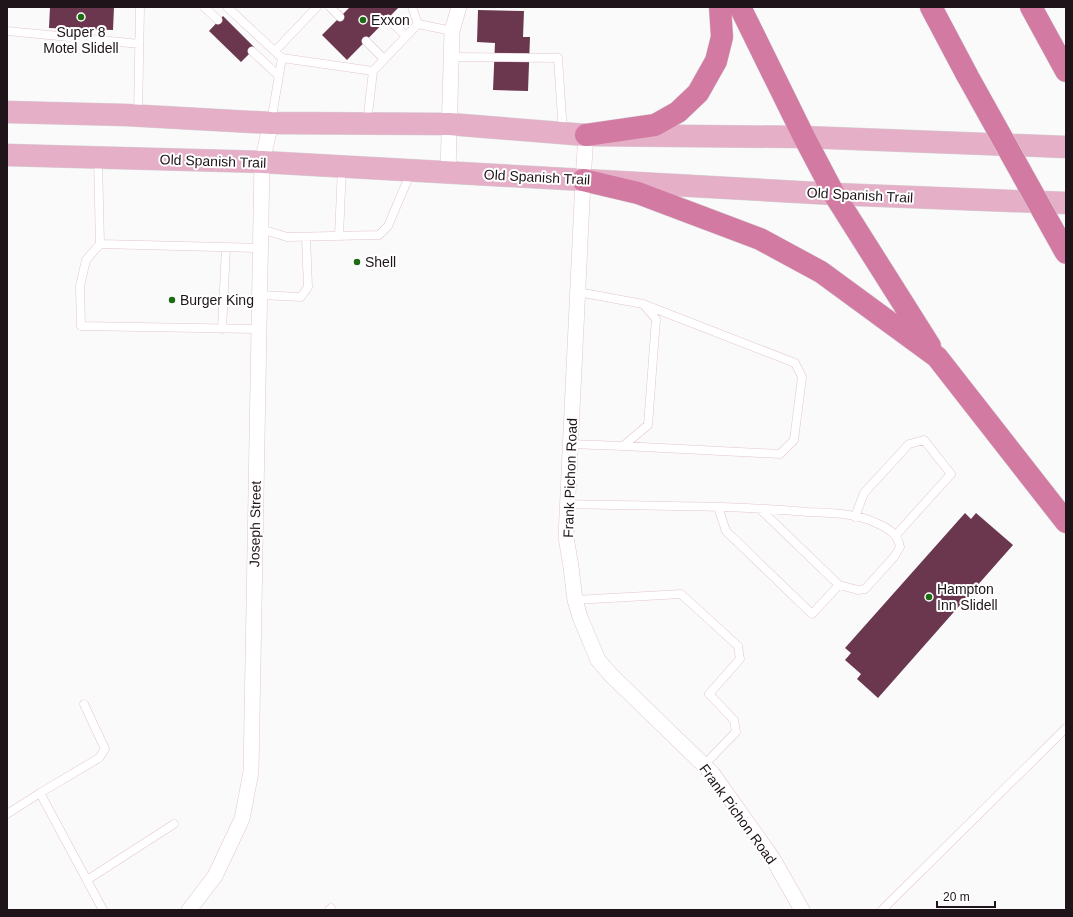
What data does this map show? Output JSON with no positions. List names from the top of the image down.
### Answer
{
  "streets": {
    "main road": ["Old Spanish Trail"],
    "street": ["Frank Pichon Road", "Joseph Street"]
  },
  "crossings": [
    ["Old Spanish Trail", "Frank Pichon Road"],
    ["Old Spanish Trail", "Joseph Street"]
  ],
  "places": [
    "Super 8 Motel Slidell",
    "Exxon",
    "Shell",
    "Burger King",
    "Hampton Inn Slidell"
  ],
  "scale_bar": "20 m"
}
